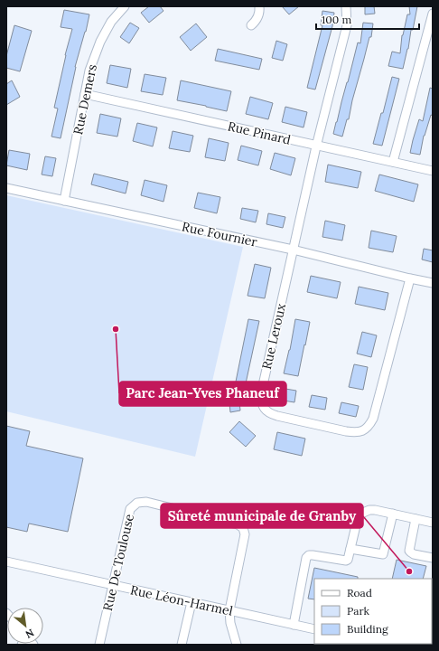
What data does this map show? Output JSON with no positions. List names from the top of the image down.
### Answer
{
  "streets": {
    "street": [
      "Rue Demers",
      "Rue Pinard",
      "Rue Fournier",
      "Rue Leroux",
      "Rue De Toulouse",
      "Rue Léon-Harmel"
    ]
  },
  "crossings": [
    ["Rue Demers", "Rue Pinard"],
    ["Rue Demers", "Rue Fournier"],
    ["Rue Pinard", "Rue Leroux"],
    ["Rue Fournier", "Rue Leroux"],
    ["Rue De Toulouse", "Rue Léon-Harmel"]
  ],
  "places": ["Parc Jean-Yves Phaneuf", "Sûreté municipale de Granby"],
  "legend": ["Road", "Park", "Building"],
  "scale_bar": "100 m",
  "north": "bottom right"
}
